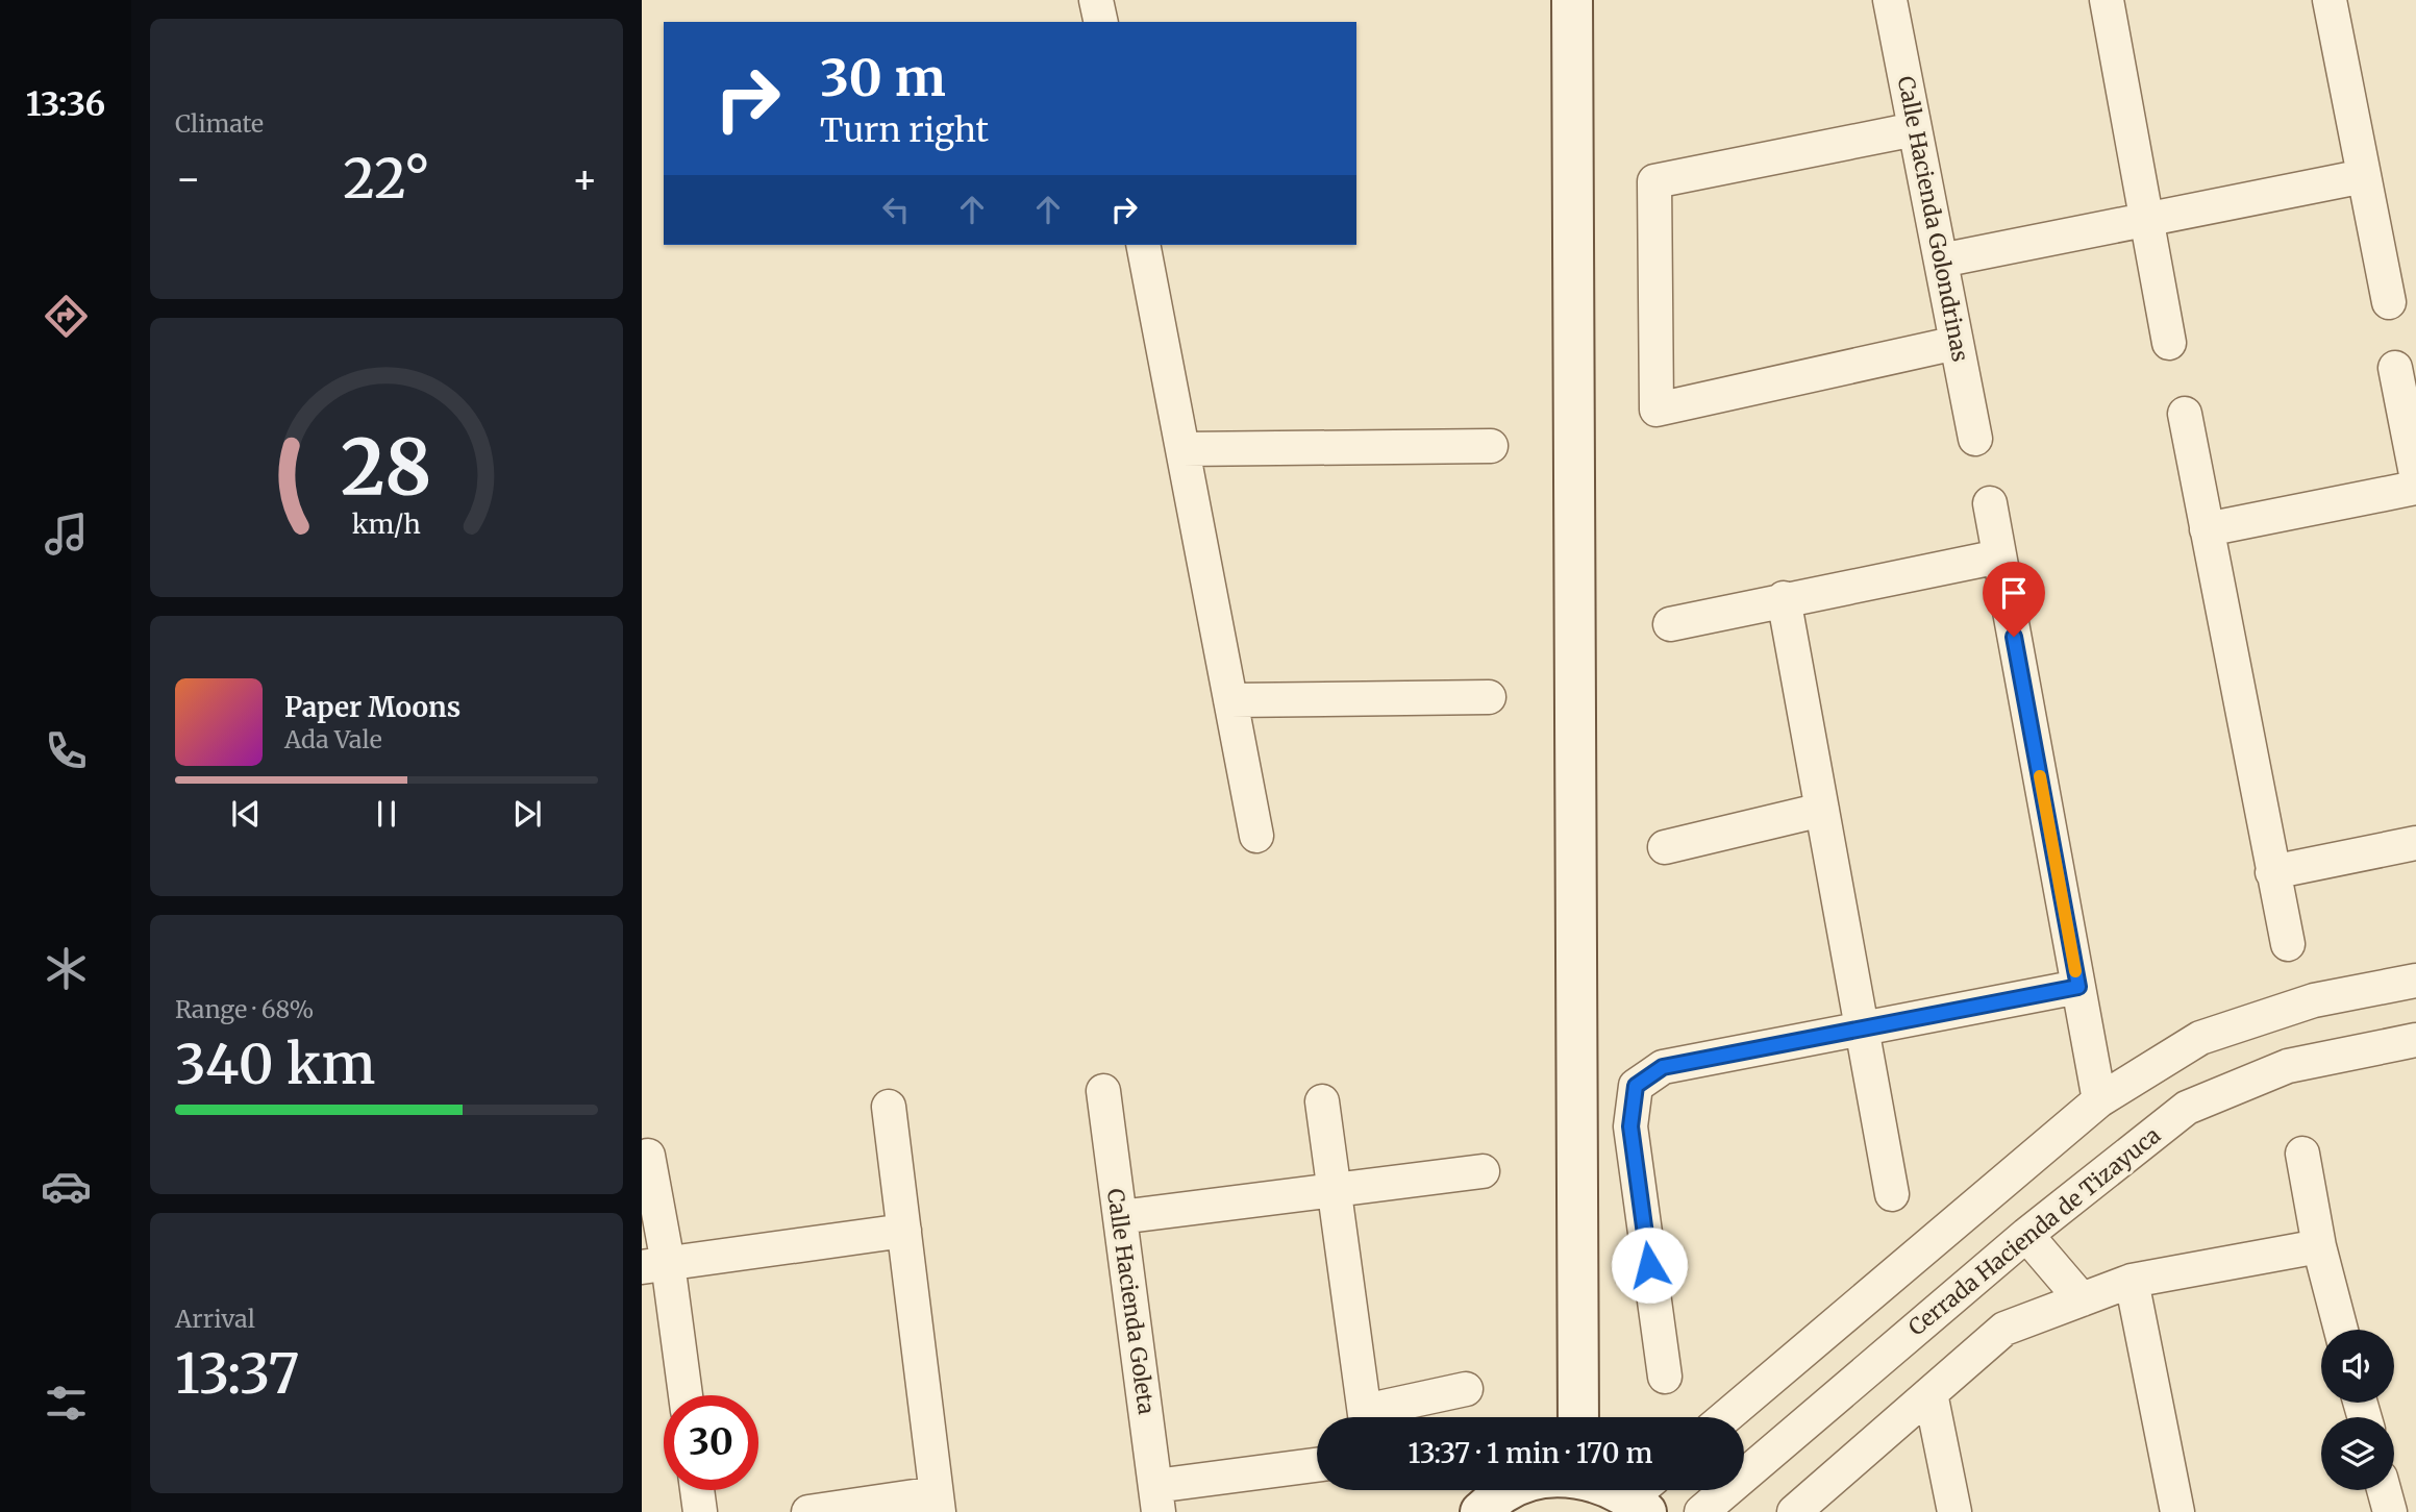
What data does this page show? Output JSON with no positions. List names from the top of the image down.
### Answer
{
  "streets": {
    "street": ["Calle Hacienda Golondrinas", "Cerrada Hacienda de Tizayuca", "Calle Hacienda Goleta"]
  },
  "page": {
    "tabs": "13:36",
    "tile": [
      "Climate",
      ["Range · 68%", "340 km"],
      ["Arrival", "13:37"]
    ],
    "turn": ["30 m", "Turn right"],
    "heat": ["−", "22°", "+"],
    "song": ["Paper Moons", "Ada Vale"],
    "limit": "30",
    "trip": "13:37 · 1 min · 170 m",
    "gauge": ["28", "km/h"]
  }
}
